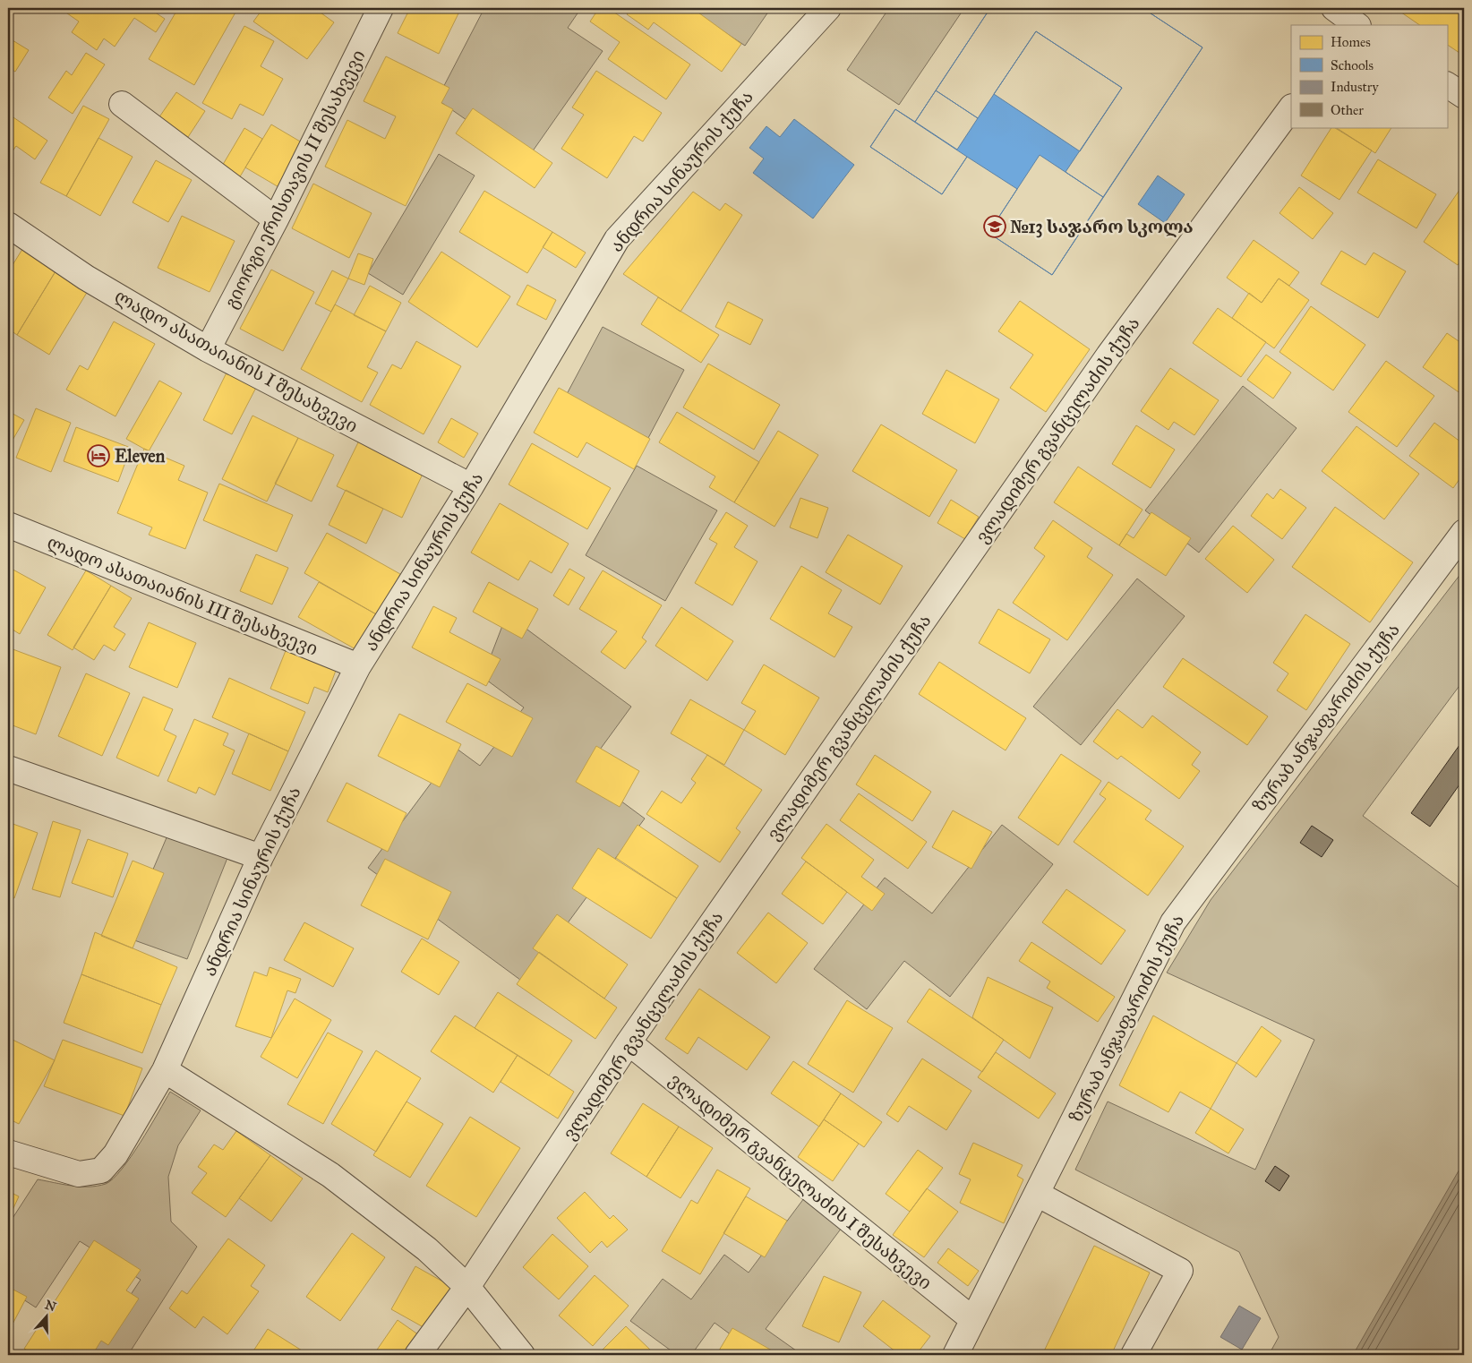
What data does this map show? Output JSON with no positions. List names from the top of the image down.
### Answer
{
  "streets": {
    "street": [
      "ანდრია სინაურის ქუჩა",
      "გიორგი ერისთავის II შესახვევი",
      "ლადო ასათაიანის I შესახვევი",
      "ვლადიმერ გვანცელაძის ქუჩა",
      "ლადო ასათაიანის III შესახვევი",
      "ზურაბ ანჯაფარიძის ქუჩა",
      "ვლადიმერ გვანცელაძის I შესახვევი"
    ]
  },
  "crossings": [
    ["ანდრია სინაურის ქუჩა", "ლადო ასათაიანის I შესახვევი"],
    ["ანდრია სინაურის ქუჩა", "ლადო ასათაიანის III შესახვევი"],
    ["გიორგი ერისთავის II შესახვევი", "ლადო ასათაიანის I შესახვევი"],
    ["ვლადიმერ გვანცელაძის ქუჩა", "ვლადიმერ გვანცელაძის I შესახვევი"],
    ["ზურაბ ანჯაფარიძის ქუჩა", "ვლადიმერ გვანცელაძის I შესახვევი"]
  ],
  "places": {
    "school or university": ["№13 საჯარო სკოლა"],
    "hotel": ["Eleven"]
  },
  "legend": [
    "Homes",
    "Schools",
    "Industry",
    "Other"
  ],
  "north": "top"
}
